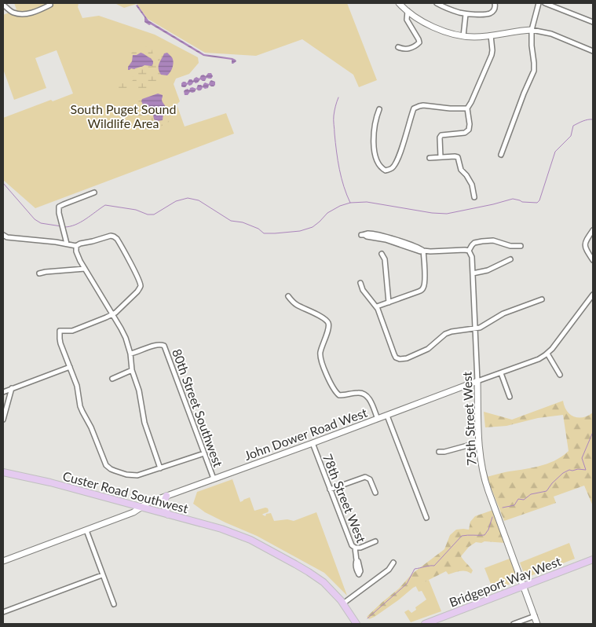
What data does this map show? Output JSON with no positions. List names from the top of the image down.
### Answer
{
  "streets": {
    "main road": ["Custer Road Southwest", "Bridgeport Way West"],
    "street": [
      "80th Street Southwest",
      "75th Street West",
      "John Dower Road West",
      "78th Street West"
    ]
  },
  "crossings": [
    ["80th Street Southwest", "John Dower Road West"],
    ["75th Street West", "John Dower Road West"],
    ["75th Street West", "Bridgeport Way West"],
    ["John Dower Road West", "Custer Road Southwest"],
    ["John Dower Road West", "78th Street West"]
  ],
  "parks": ["South Puget Sound Wildlife Area"]
}
